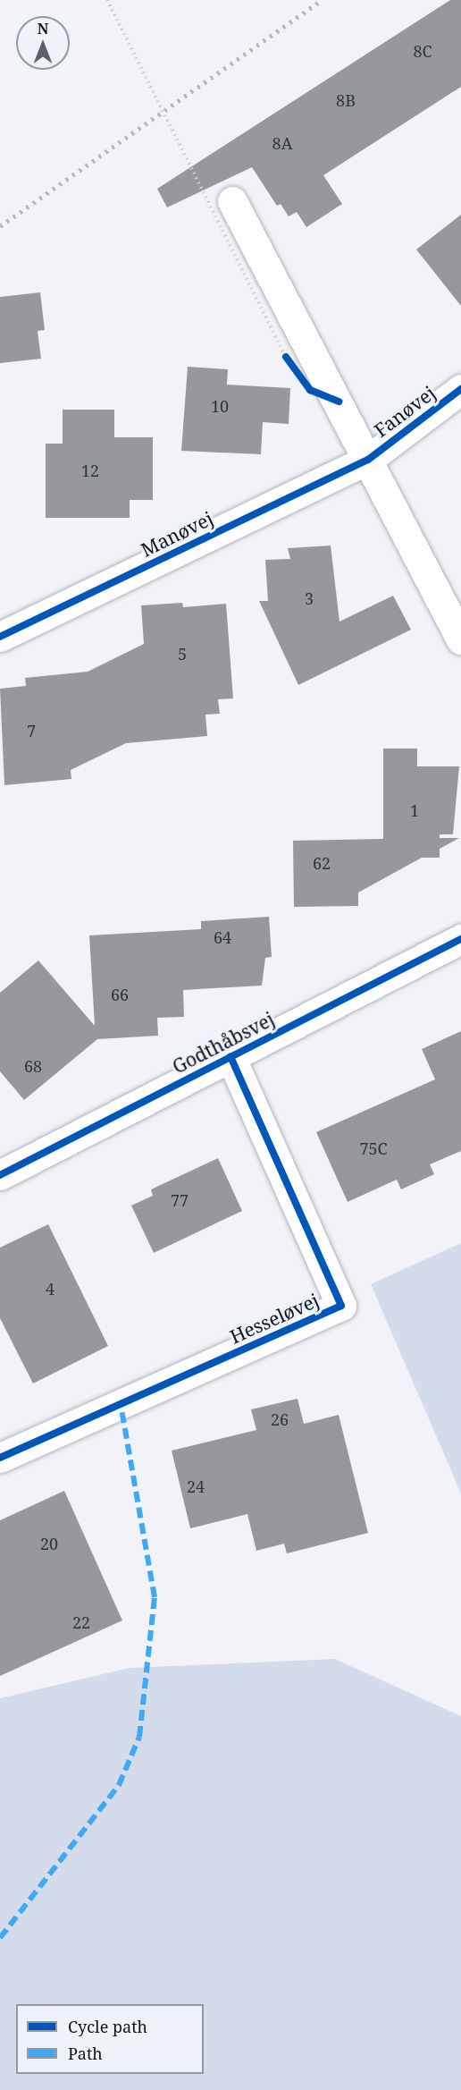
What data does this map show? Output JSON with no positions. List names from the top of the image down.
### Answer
{
  "streets": {
    "street": [
      "Fanøvej",
      "Manøvej",
      "Godthåbsvej",
      "Hesseløvej"
    ]
  },
  "crossings": [
    ["Fanøvej", "Manøvej"],
    ["Godthåbsvej", "Hesseløvej"]
  ],
  "house_numbers": [
    "8C",
    "8B",
    "8A",
    "10",
    "12",
    "3",
    "5",
    "7",
    "1",
    "62",
    "64",
    "66",
    "68",
    "75C",
    "77",
    "4",
    "26",
    "24",
    "20",
    "22"
  ],
  "legend": ["Cycle path", "Path"],
  "north": "top"
}
